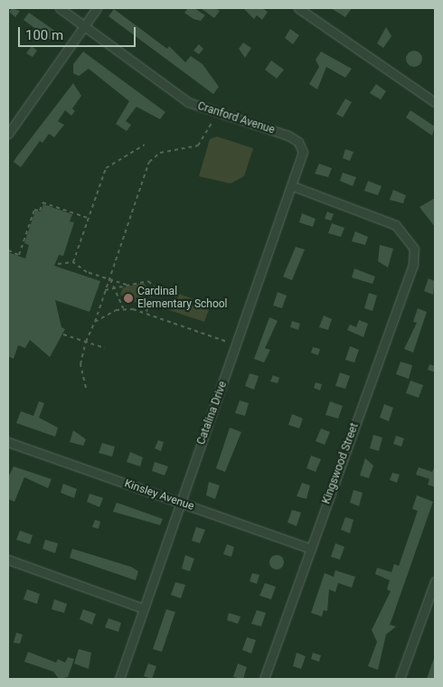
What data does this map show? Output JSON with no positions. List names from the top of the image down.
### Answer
{
  "streets": {
    "street": [
      "Cranford Avenue",
      "Catalina Drive",
      "Kingswood Street",
      "Kinsley Avenue"
    ]
  },
  "crossings": [
    ["Cranford Avenue", "Catalina Drive"],
    ["Catalina Drive", "Kingswood Street"],
    ["Catalina Drive", "Kinsley Avenue"],
    ["Kingswood Street", "Kinsley Avenue"]
  ],
  "places": ["Cardinal Elementary School"],
  "scale_bar": "100 m"
}
